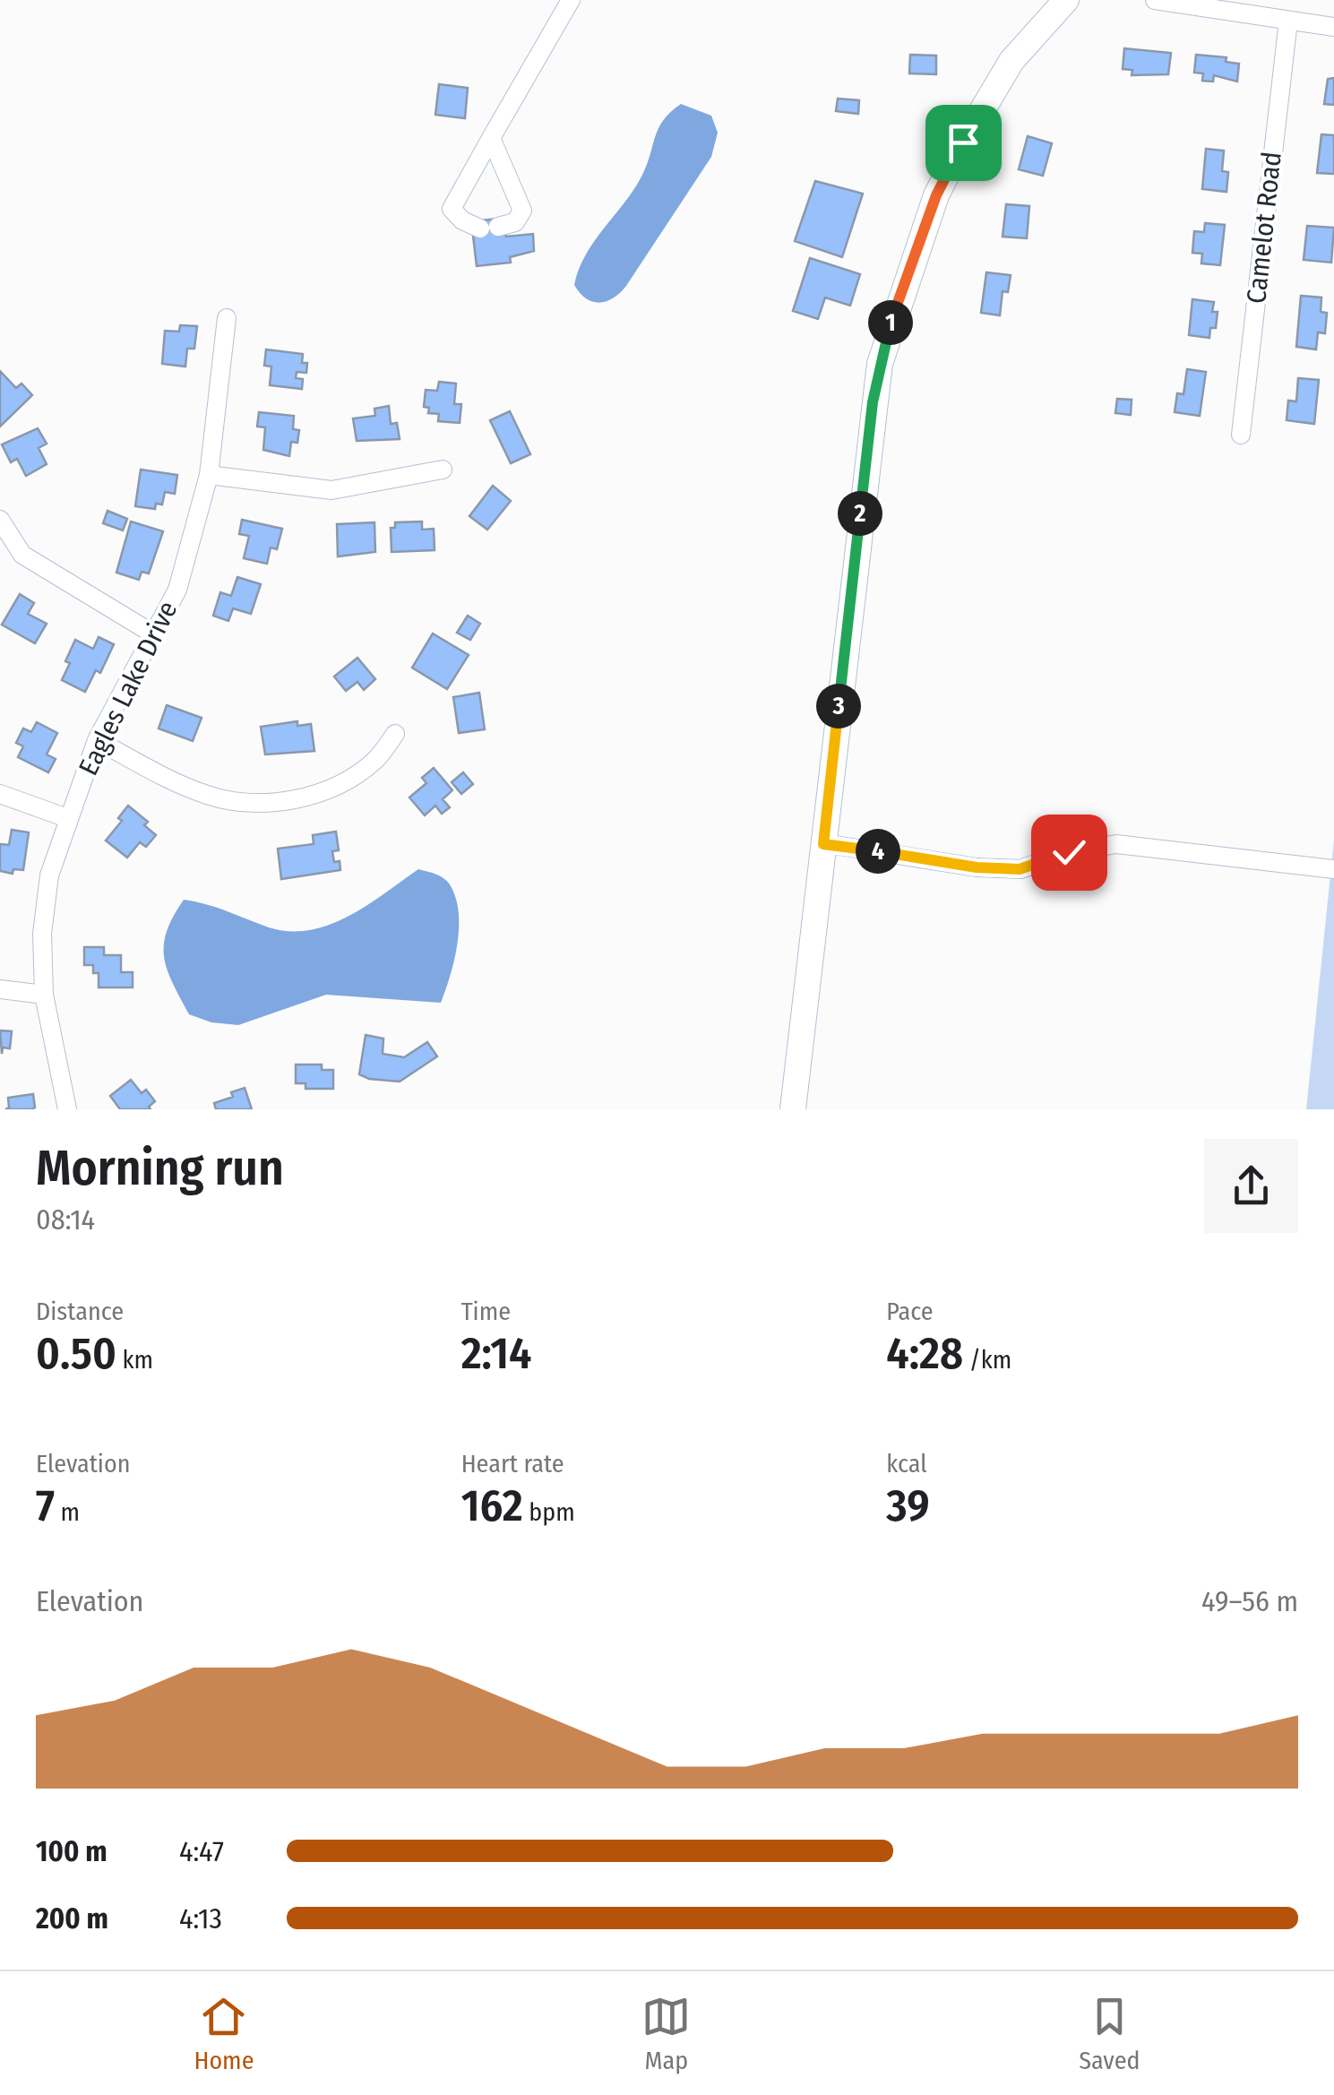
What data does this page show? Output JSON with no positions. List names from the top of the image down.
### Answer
{
  "streets": {
    "street": ["Camelot Road", "Eagles Lake Drive"]
  },
  "page": {
    "pins": [
      "1",
      "2",
      "3",
      "4"
    ],
    "heading": ["Morning run", "08:14"],
    "stats": [
      ["Distance", "0.50 km"],
      ["Time", "2:14"],
      ["Pace", "4:28 /km"],
      ["Elevation", "7 m"],
      ["Heart rate", "162 bpm"],
      ["kcal", "39"]
    ],
    "chart": ["Elevation", "49–56 m"],
    "list": [
      {
        "name": "100 m",
        "note": "4:47"
      },
      {
        "name": "200 m",
        "note": "4:13"
      }
    ],
    "tabs": ["Home", "Map", "Saved"]
  }
}
